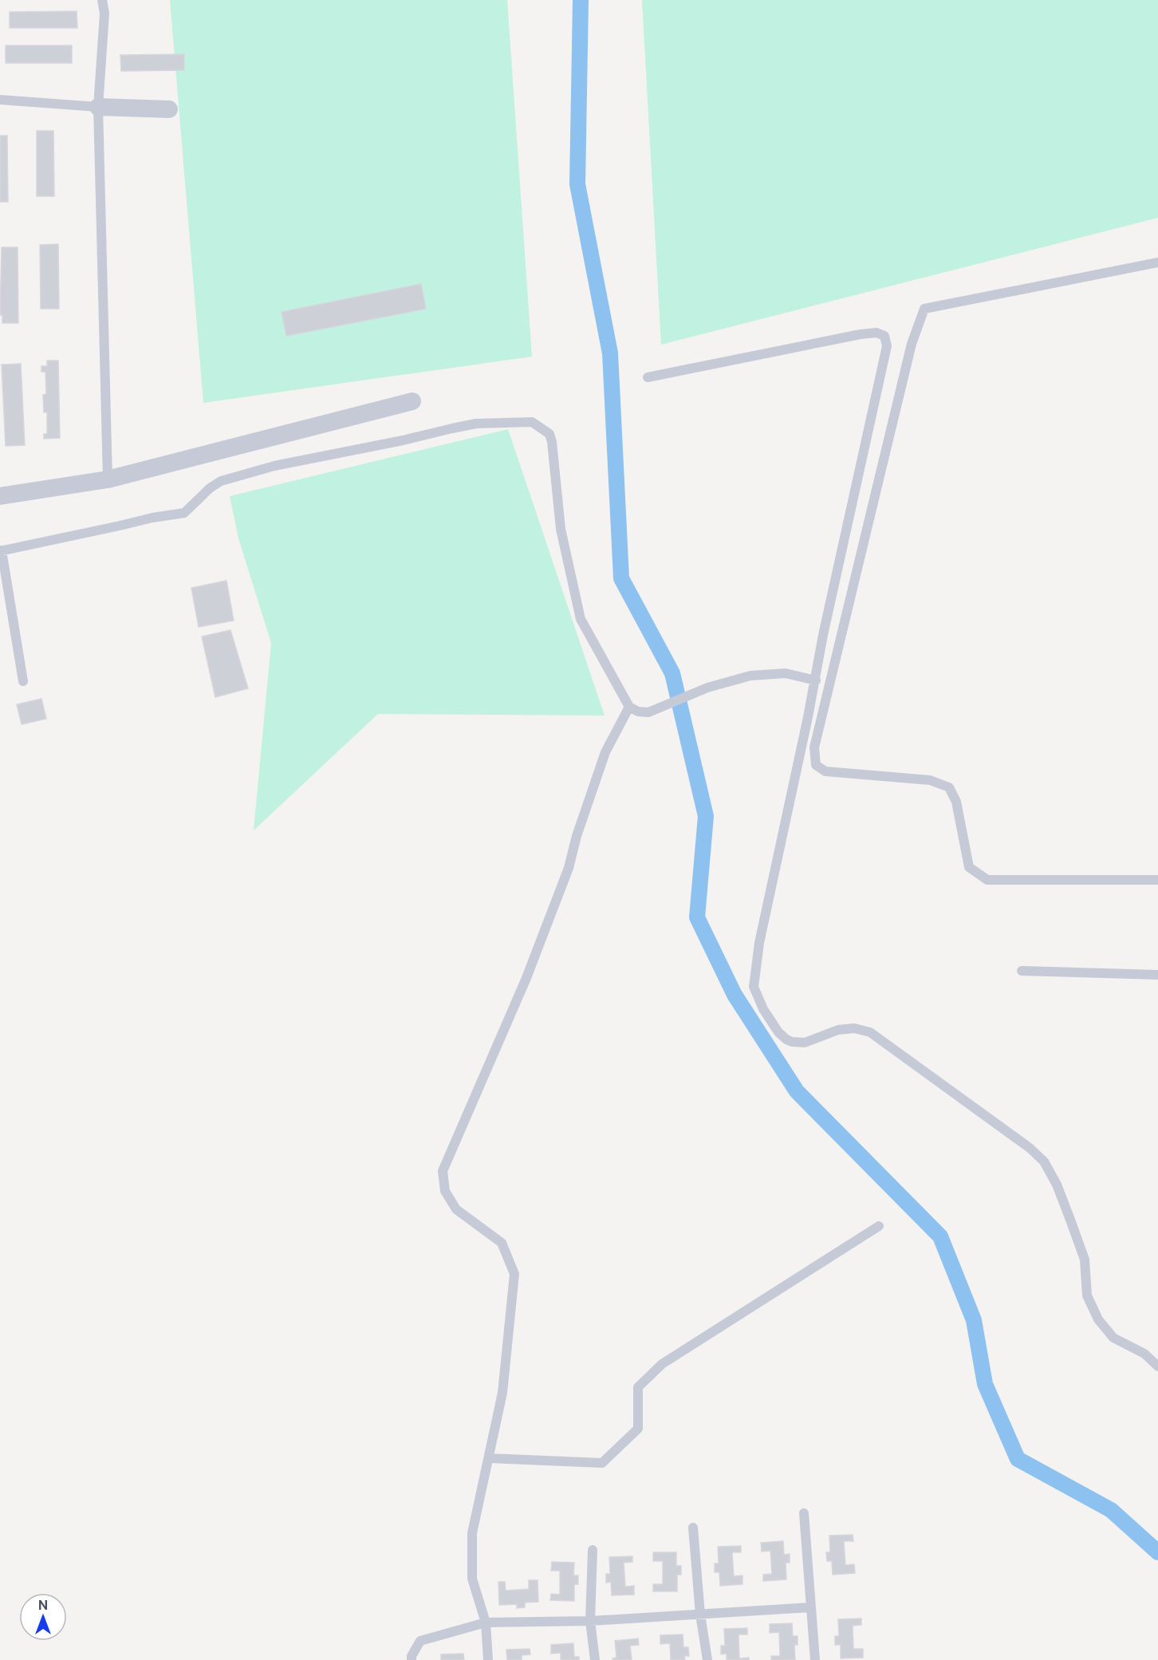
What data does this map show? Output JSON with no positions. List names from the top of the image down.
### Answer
{
  "north": "top"
}
